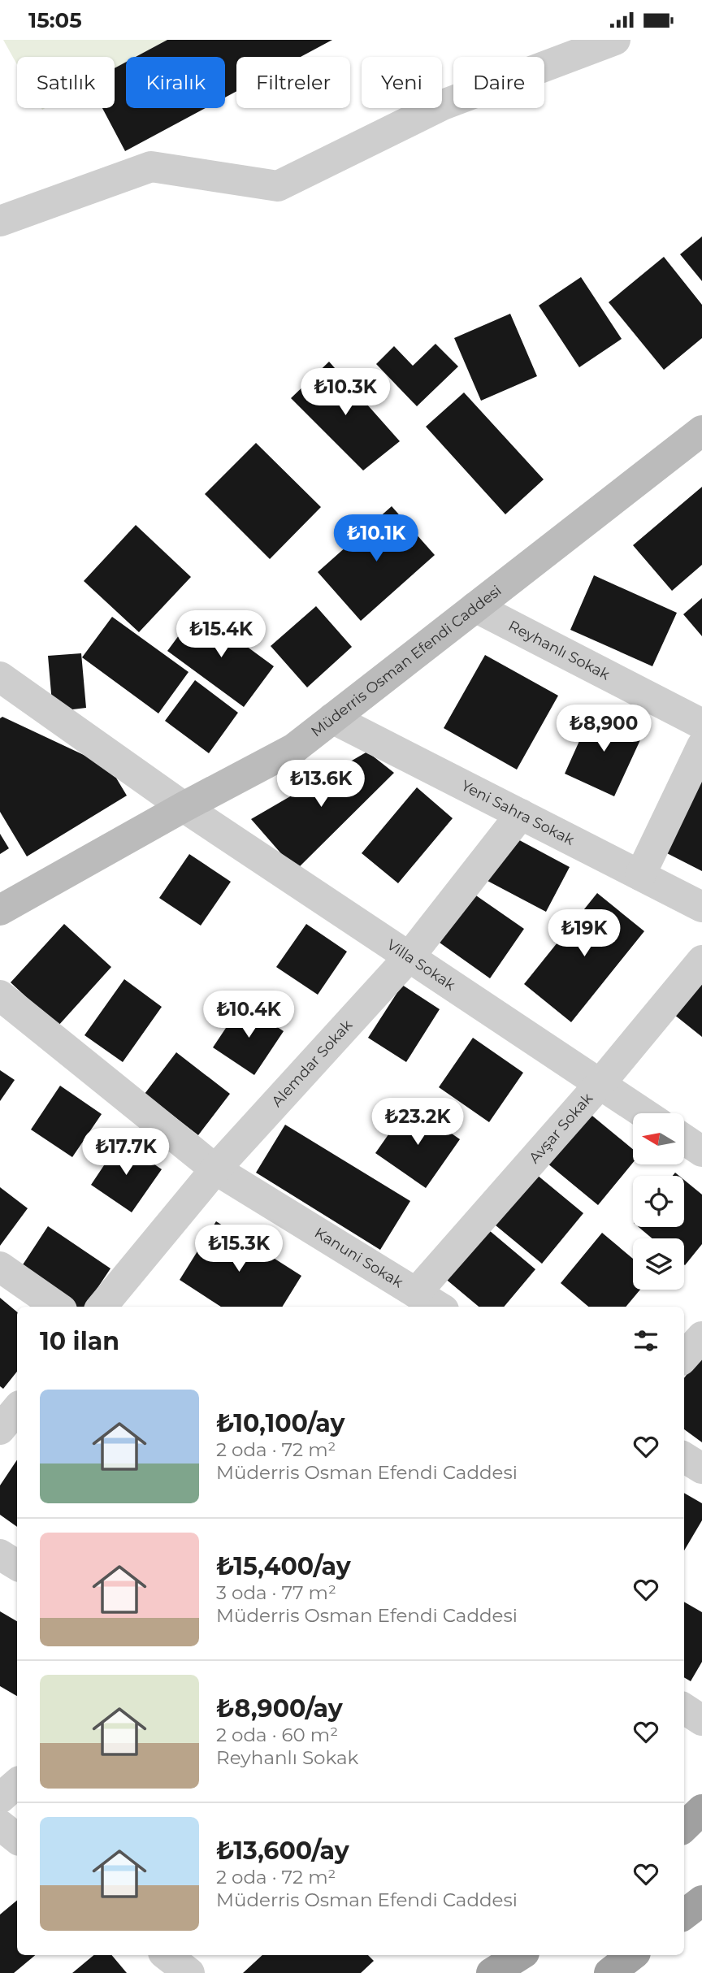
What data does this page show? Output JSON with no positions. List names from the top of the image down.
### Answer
{
  "streets": {
    "main road": ["Müderris Osman Efendi Caddesi"],
    "street": [
      "Reyhanlı Sokak",
      "Yeni Sahra Sokak",
      "Villa Sokak",
      "Alemdar Sokak",
      "Avşar Sokak",
      "Kanuni Sokak"
    ]
  },
  "crossings": [
    ["Reyhanlı Sokak", "Müderris Osman Efendi Caddesi"],
    ["Müderris Osman Efendi Caddesi", "Yeni Sahra Sokak"],
    ["Müderris Osman Efendi Caddesi", "Villa Sokak"],
    ["Yeni Sahra Sokak", "Alemdar Sokak"],
    ["Villa Sokak", "Alemdar Sokak"],
    ["Villa Sokak", "Avşar Sokak"],
    ["Alemdar Sokak", "Kanuni Sokak"],
    ["Avşar Sokak", "Kanuni Sokak"]
  ],
  "north": "left",
  "page": {
    "status": "15:05",
    "chip": [
      "Satılık",
      "Kiralık",
      "Filtreler",
      "Yeni",
      "Daire"
    ],
    "price": [
      "₺10.3K",
      "₺10.1K",
      "₺15.4K",
      "₺8,900",
      "₺13.6K",
      "₺19K",
      "₺10.4K",
      "₺23.2K",
      "₺17.7K",
      "₺15.3K"
    ],
    "heading": "10 ilan",
    "list": [
      {
        "name": "₺10,100/ay",
        "note": "2 oda · 72 m² · Müderris Osman Efendi Caddesi"
      },
      {
        "name": "₺15,400/ay",
        "note": "3 oda · 77 m² · Müderris Osman Efendi Caddesi"
      },
      {
        "name": "₺8,900/ay",
        "note": "2 oda · 60 m² · Reyhanlı Sokak"
      },
      {
        "name": "₺13,600/ay",
        "note": "2 oda · 72 m² · Müderris Osman Efendi Caddesi"
      }
    ]
  }
}
